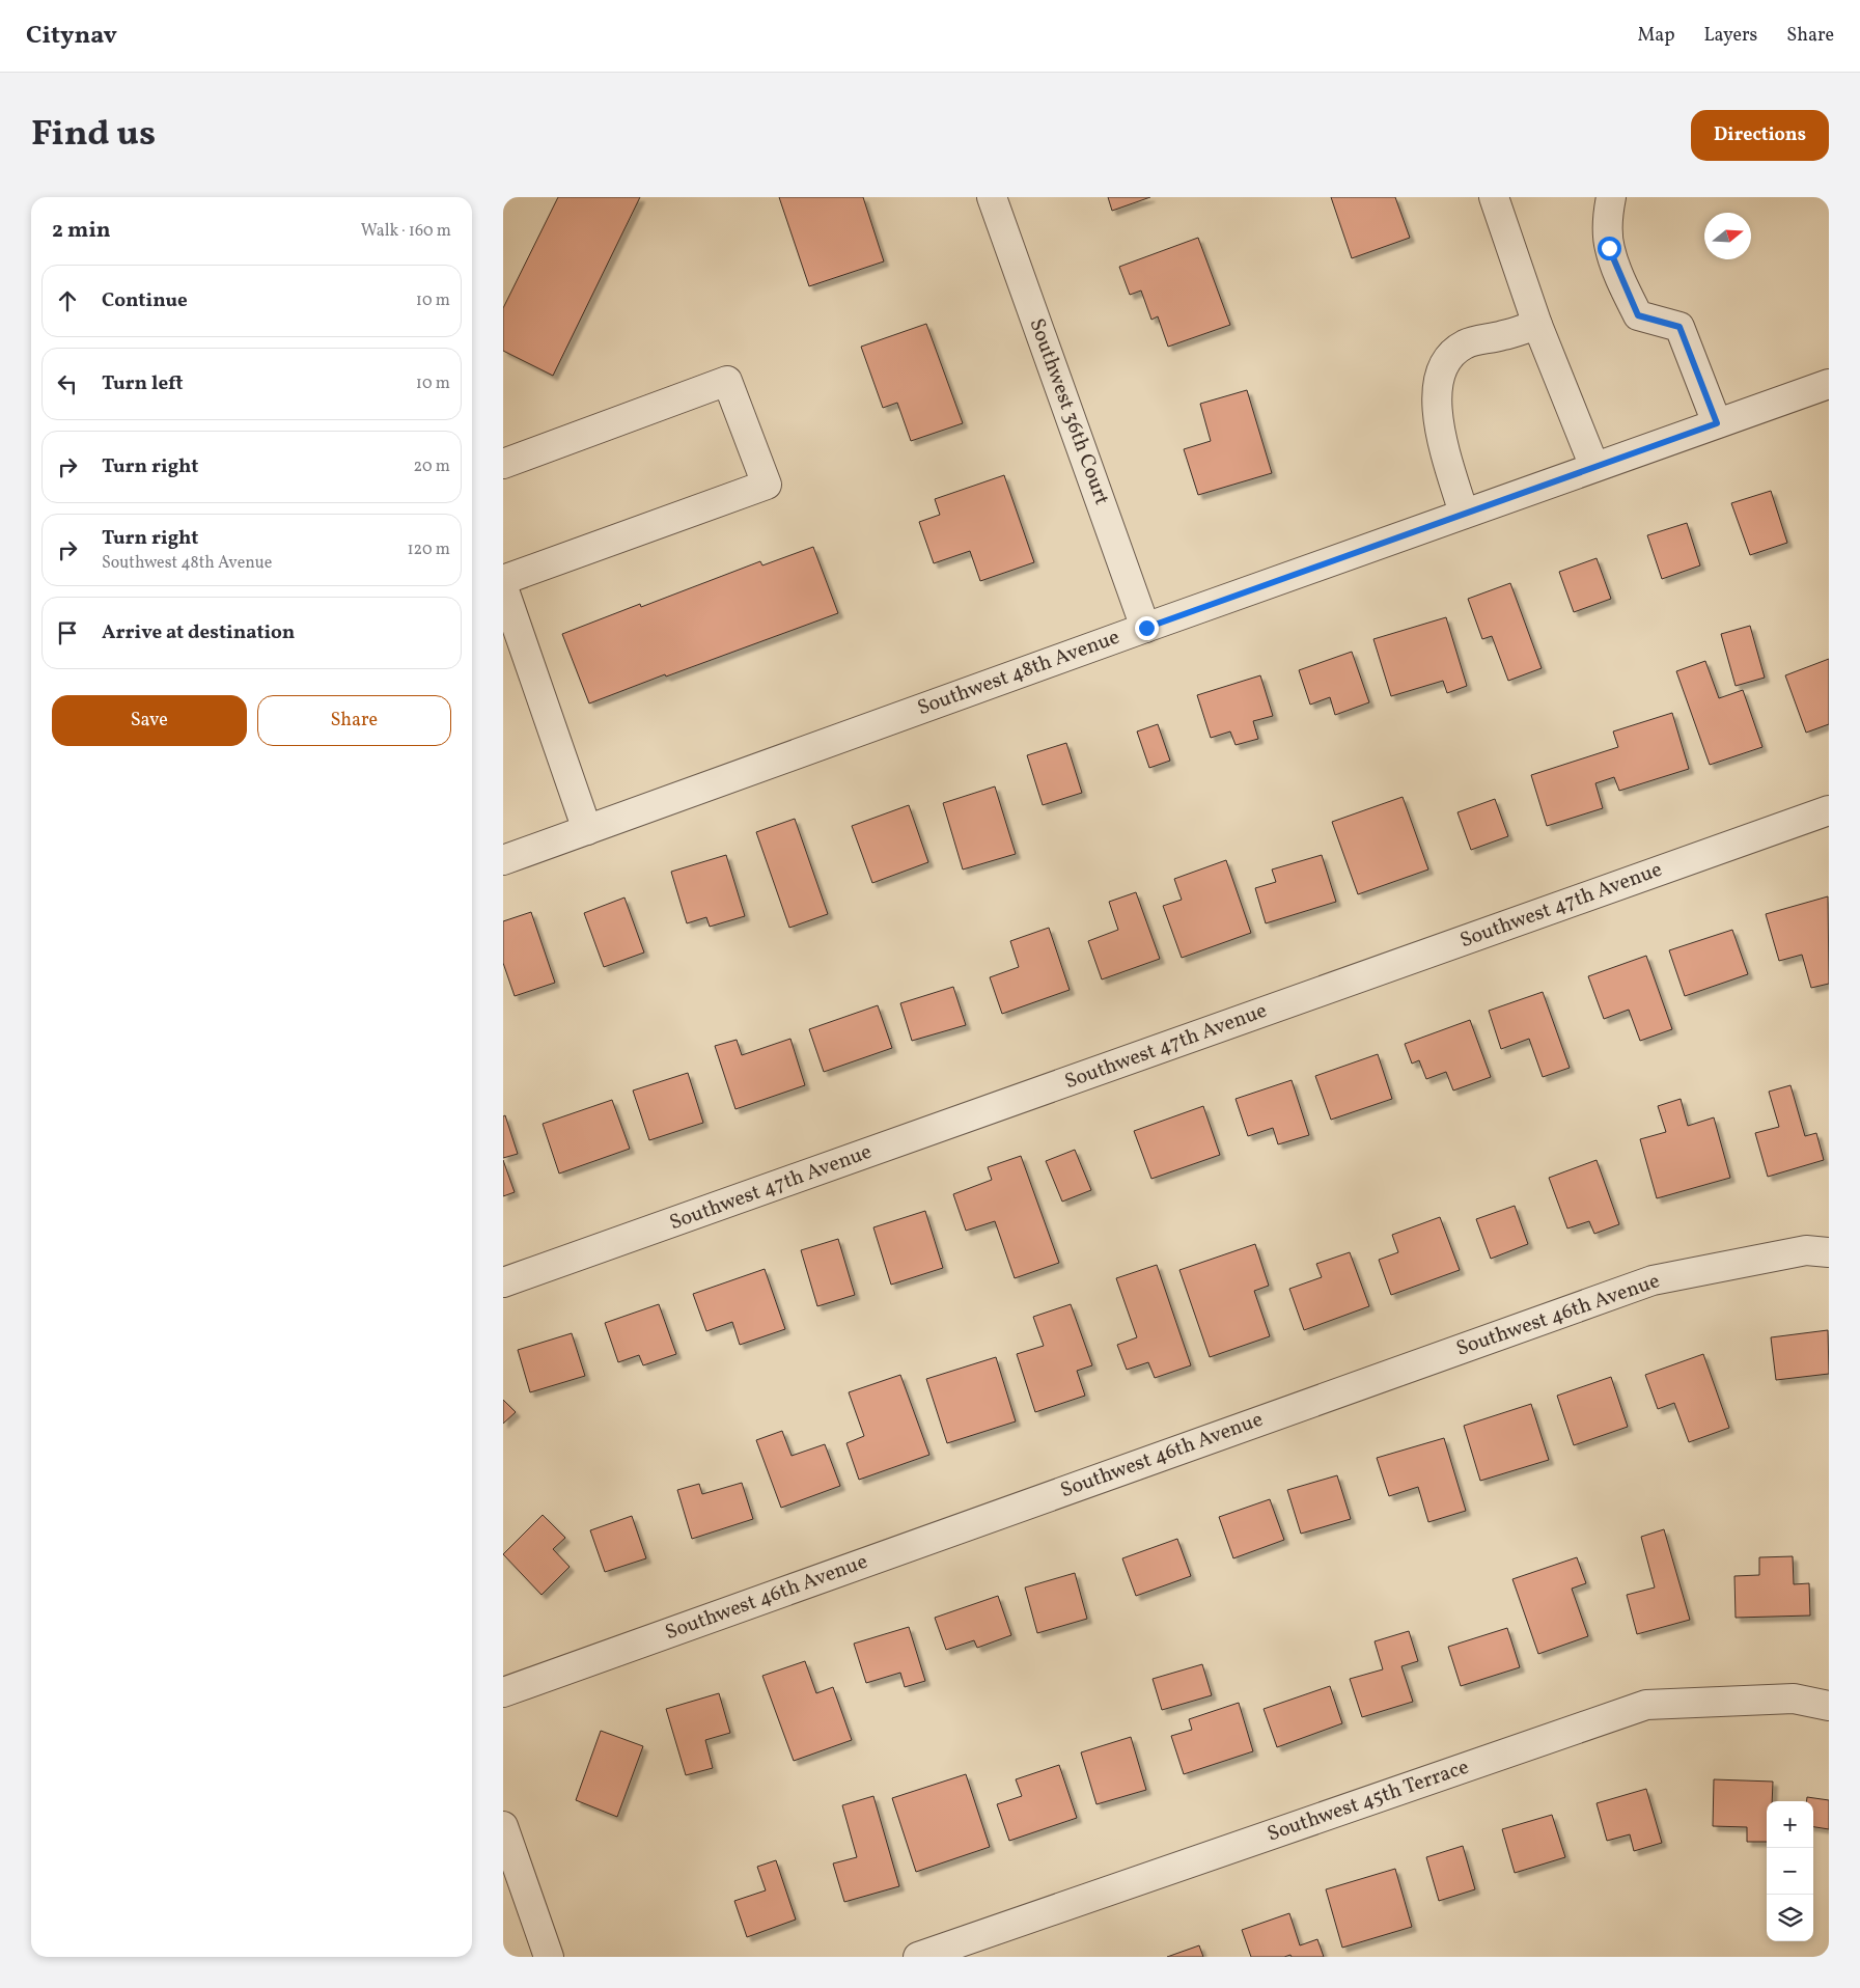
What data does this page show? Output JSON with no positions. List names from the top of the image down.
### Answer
{
  "streets": {
    "street": [
      "Southwest 36th Court",
      "Southwest 48th Avenue",
      "Southwest 47th Avenue",
      "Southwest 46th Avenue",
      "Southwest 45th Terrace"
    ]
  },
  "crossings": [
    ["Southwest 36th Court", "Southwest 48th Avenue"]
  ],
  "north": "right",
  "page": {
    "header": "Citynav",
    "nav": ["Map", "Layers", "Share"],
    "title": "Find us",
    "buttons": [
      "Directions",
      ["Save", "Share"]
    ],
    "heading": ["2 min", "Walk · 160 m"],
    "list": [
      ["Continue", "10 m"],
      ["Turn left", "10 m"],
      ["Turn right", "20 m"],
      ["Turn right", "Southwest 48th Avenue", "120 m"],
      "Arrive at destination"
    ],
    "map_buttons": ["+", "−"]
  }
}
